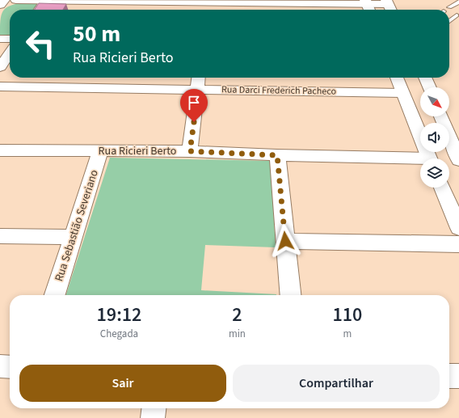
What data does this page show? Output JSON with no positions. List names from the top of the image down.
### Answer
{
  "streets": {
    "street": ["Rua Darci Frederich Pacheco", "Rua Ricieri Berto", "Rua Sebastião Severiano"]
  },
  "crossings": [
    ["Rua Ricieri Berto", "Rua Sebastião Severiano"]
  ],
  "north": "bottom right",
  "page": {
    "turn": ["50 m", "Rua Ricieri Berto"],
    "eta": [
      "19:12",
      "Chegada",
      "2",
      "min",
      "110",
      "m"
    ],
    "buttons": ["Sair", "Compartilhar"]
  }
}
